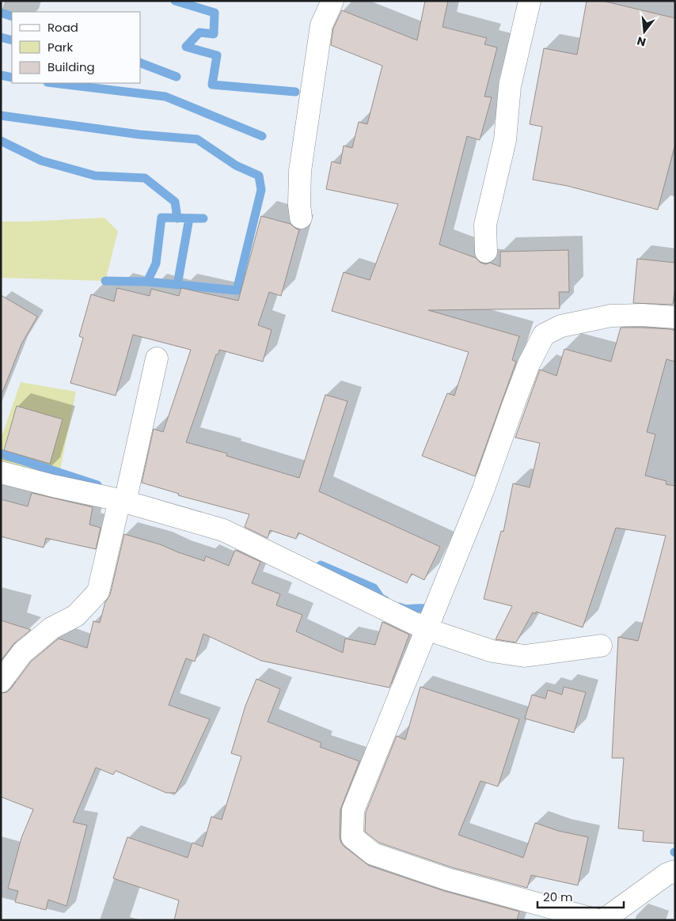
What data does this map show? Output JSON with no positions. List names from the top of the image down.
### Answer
{
  "legend": ["Road", "Park", "Building"],
  "scale_bar": "20 m",
  "north": "bottom"
}
